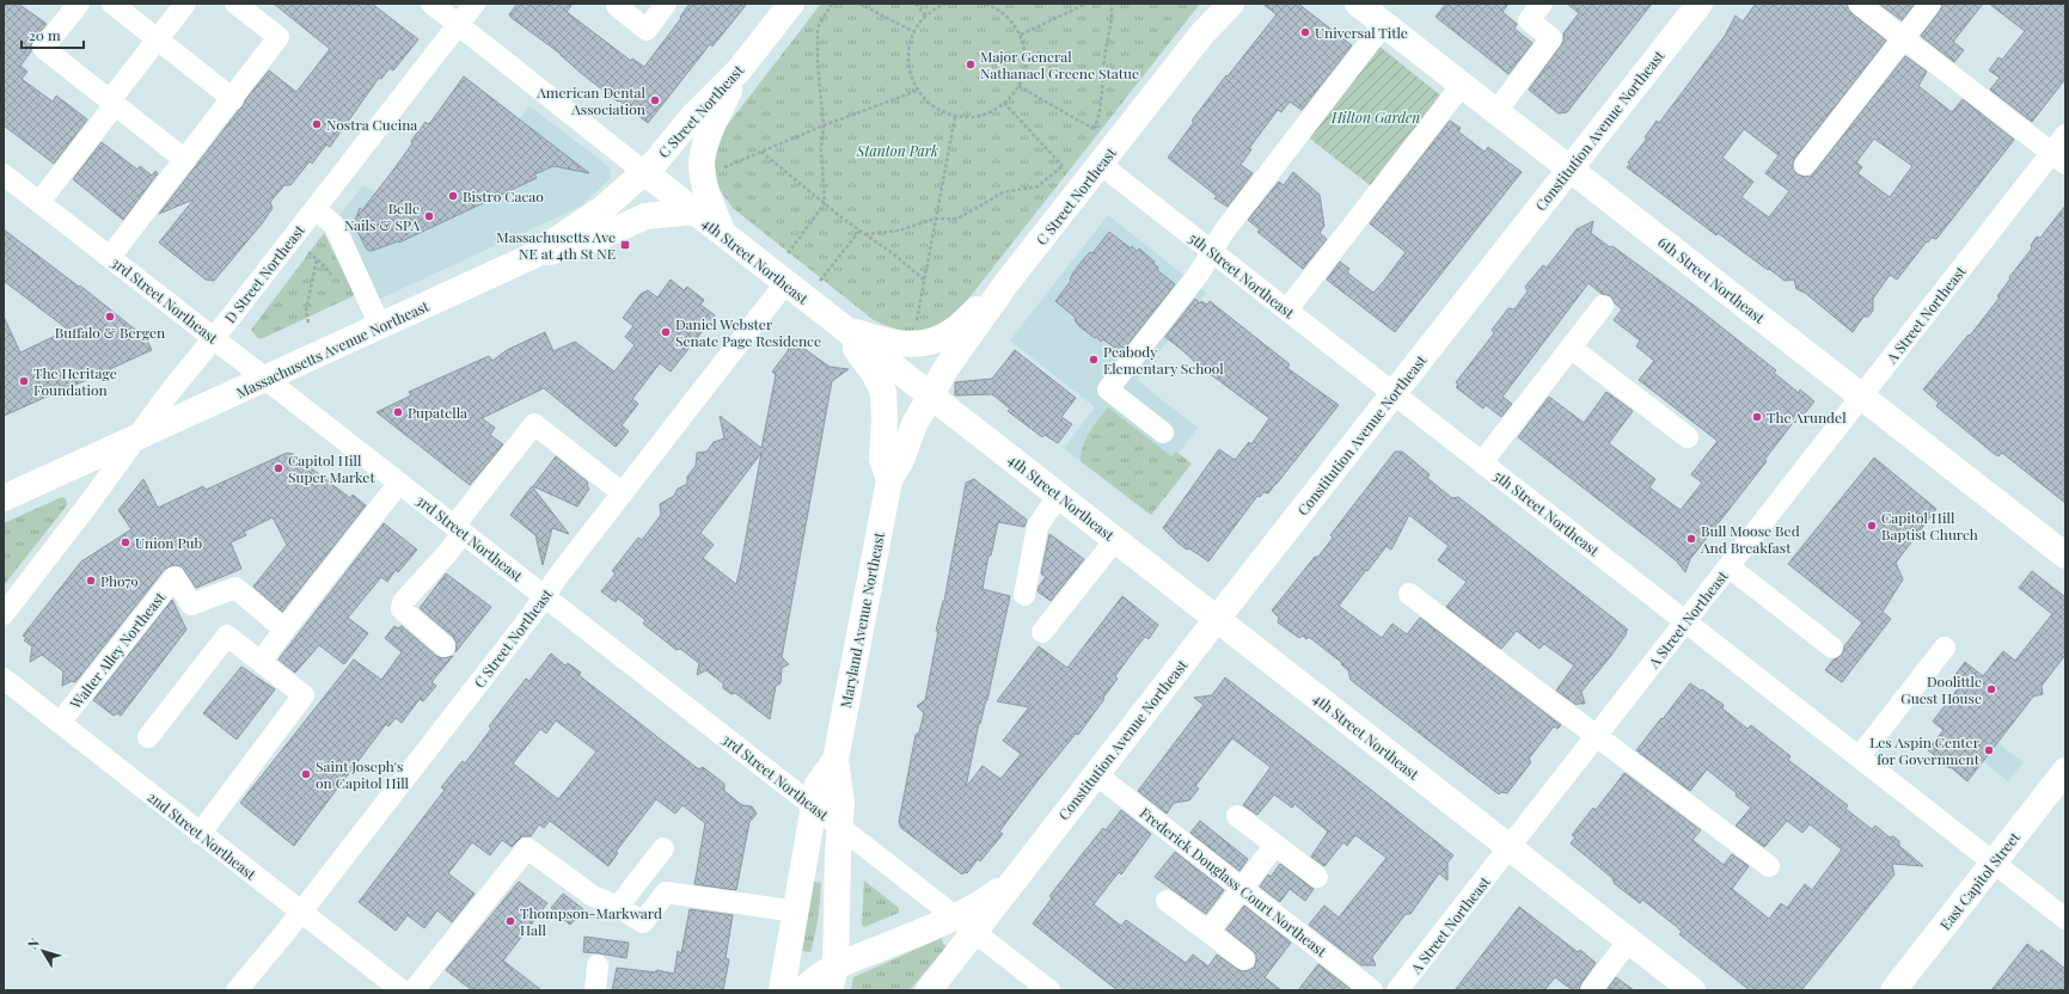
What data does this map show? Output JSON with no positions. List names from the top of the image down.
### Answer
{
  "streets": {
    "main road": [
      "C Street Northeast",
      "Constitution Avenue Northeast",
      "4th Street Northeast",
      "6th Street Northeast",
      "Massachusetts Avenue Northeast",
      "Maryland Avenue Northeast",
      "East Capitol Street"
    ],
    "street": [
      "D Street Northeast",
      "5th Street Northeast",
      "3rd Street Northeast",
      "A Street Northeast",
      "Walter Alley Northeast",
      "2nd Street Northeast",
      "Frederick Douglass Court Northeast"
    ]
  },
  "crossings": [
    ["C Street Northeast", "4th Street Northeast"],
    ["C Street Northeast", "5th Street Northeast"],
    ["C Street Northeast", "3rd Street Northeast"],
    ["C Street Northeast", "Massachusetts Avenue Northeast"],
    ["C Street Northeast", "Maryland Avenue Northeast"],
    ["C Street Northeast", "2nd Street Northeast"],
    ["Constitution Avenue Northeast", "4th Street Northeast"],
    ["Constitution Avenue Northeast", "5th Street Northeast"],
    ["Constitution Avenue Northeast", "6th Street Northeast"],
    ["Constitution Avenue Northeast", "3rd Street Northeast"],
    ["Constitution Avenue Northeast", "Maryland Avenue Northeast"],
    ["Constitution Avenue Northeast", "Frederick Douglass Court Northeast"],
    ["4th Street Northeast", "D Street Northeast"],
    ["4th Street Northeast", "A Street Northeast"],
    ["4th Street Northeast", "Massachusetts Avenue Northeast"],
    ["4th Street Northeast", "Maryland Avenue Northeast"],
    ["D Street Northeast", "3rd Street Northeast"],
    ["D Street Northeast", "Massachusetts Avenue Northeast"],
    ["5th Street Northeast", "A Street Northeast"],
    ["5th Street Northeast", "East Capitol Street"],
    ["6th Street Northeast", "A Street Northeast"],
    ["3rd Street Northeast", "Massachusetts Avenue Northeast"],
    ["3rd Street Northeast", "Maryland Avenue Northeast"],
    ["Walter Alley Northeast", "2nd Street Northeast"]
  ],
  "parks": ["Hilton Garden", "Stanton Park"],
  "places": {
    "other": [
      "Universal Title",
      "Major General Nathanael Greene Statue",
      "American Dental Association",
      "Nostra Cucina",
      "Bistro Cacao",
      "Belle Nails & SPA",
      "Buffalo & Bergen",
      "Daniel Webster Senate Page Residence",
      "Peabody Elementary School",
      "The Heritage Foundation",
      "Pupatella",
      "The Arundel",
      "Capitol Hill Super Market",
      "Capitol Hill Baptist Church",
      "Bull Moose Bed And Breakfast",
      "Union Pub",
      "Pho79",
      "Doolittle Guest House",
      "Les Aspin Center for Government",
      "Saint Joseph's on Capitol Hill",
      "Thompson-Markward Hall"
    ],
    "transit": ["Massachusetts Ave NE at 4th St NE"]
  },
  "scale_bar": "20 m",
  "north": "top left"
}
